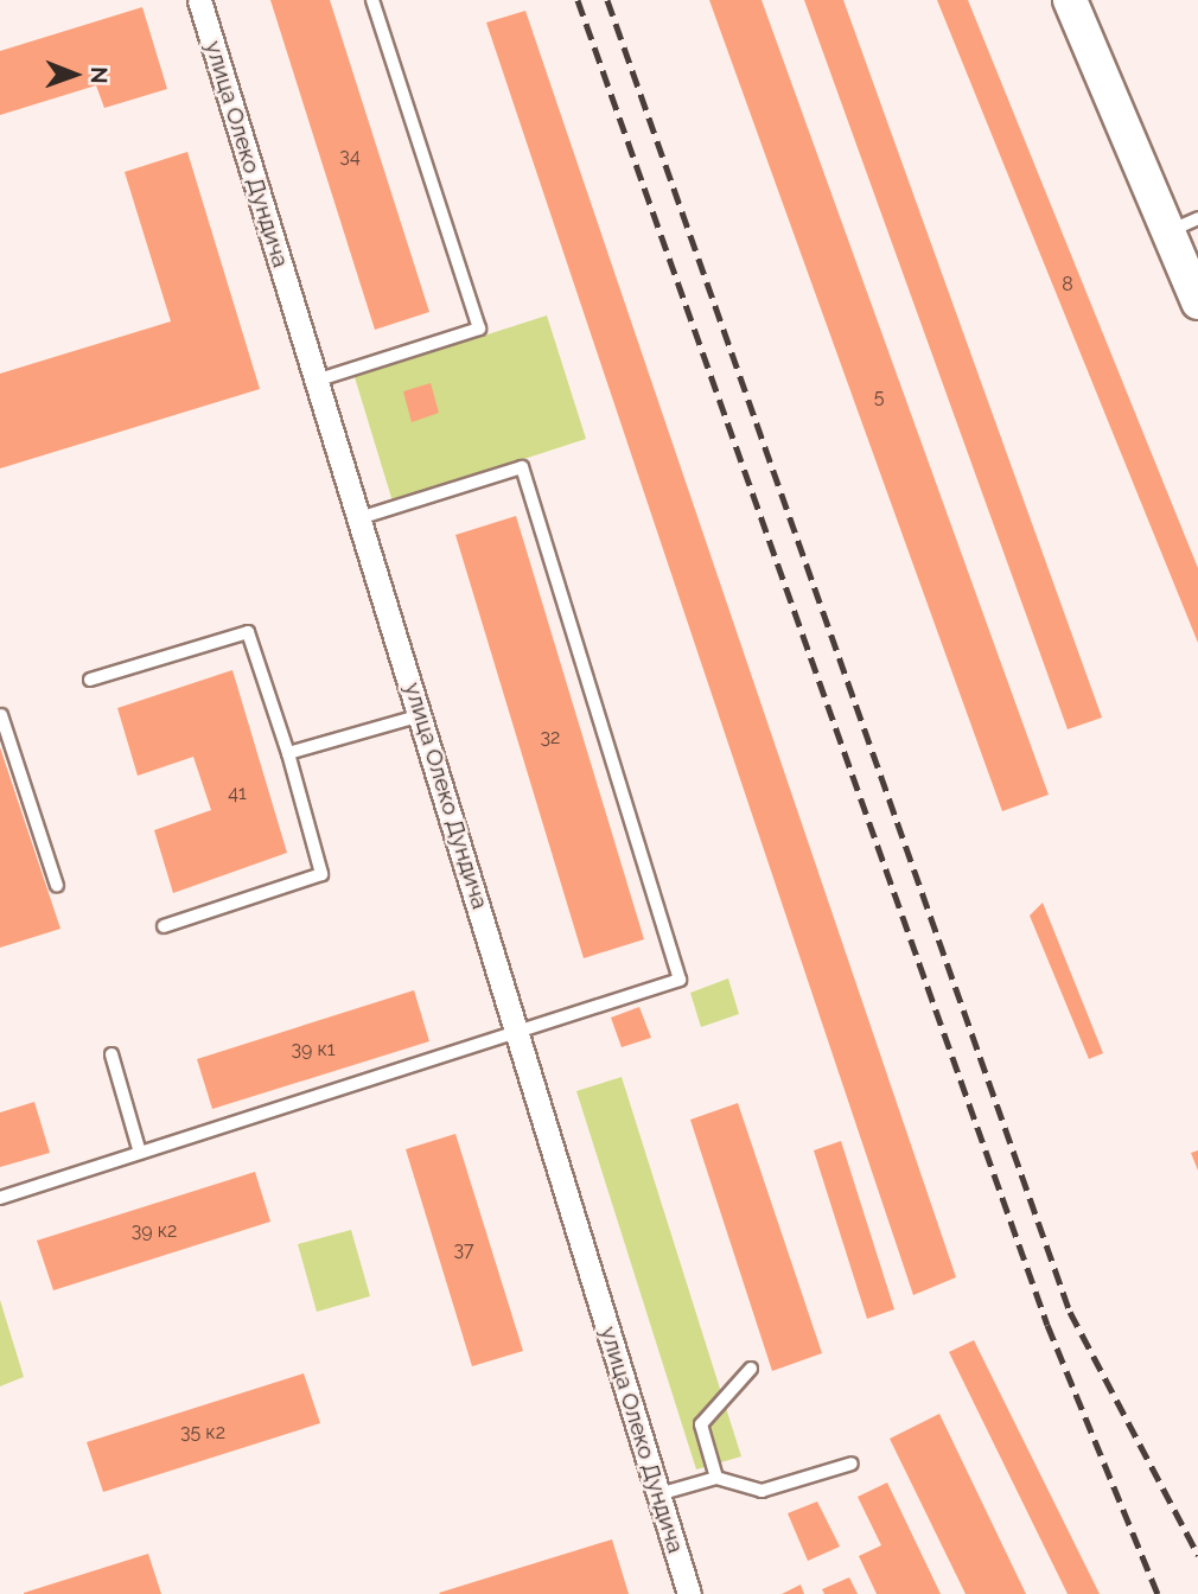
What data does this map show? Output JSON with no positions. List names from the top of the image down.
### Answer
{
  "streets": {
    "street": ["улица Олеко Дундича"]
  },
  "house_numbers": [
    "34",
    "8",
    "5",
    "32",
    "41",
    "39 к1",
    "39 к2",
    "37",
    "35 к2"
  ],
  "north": "right"
}
